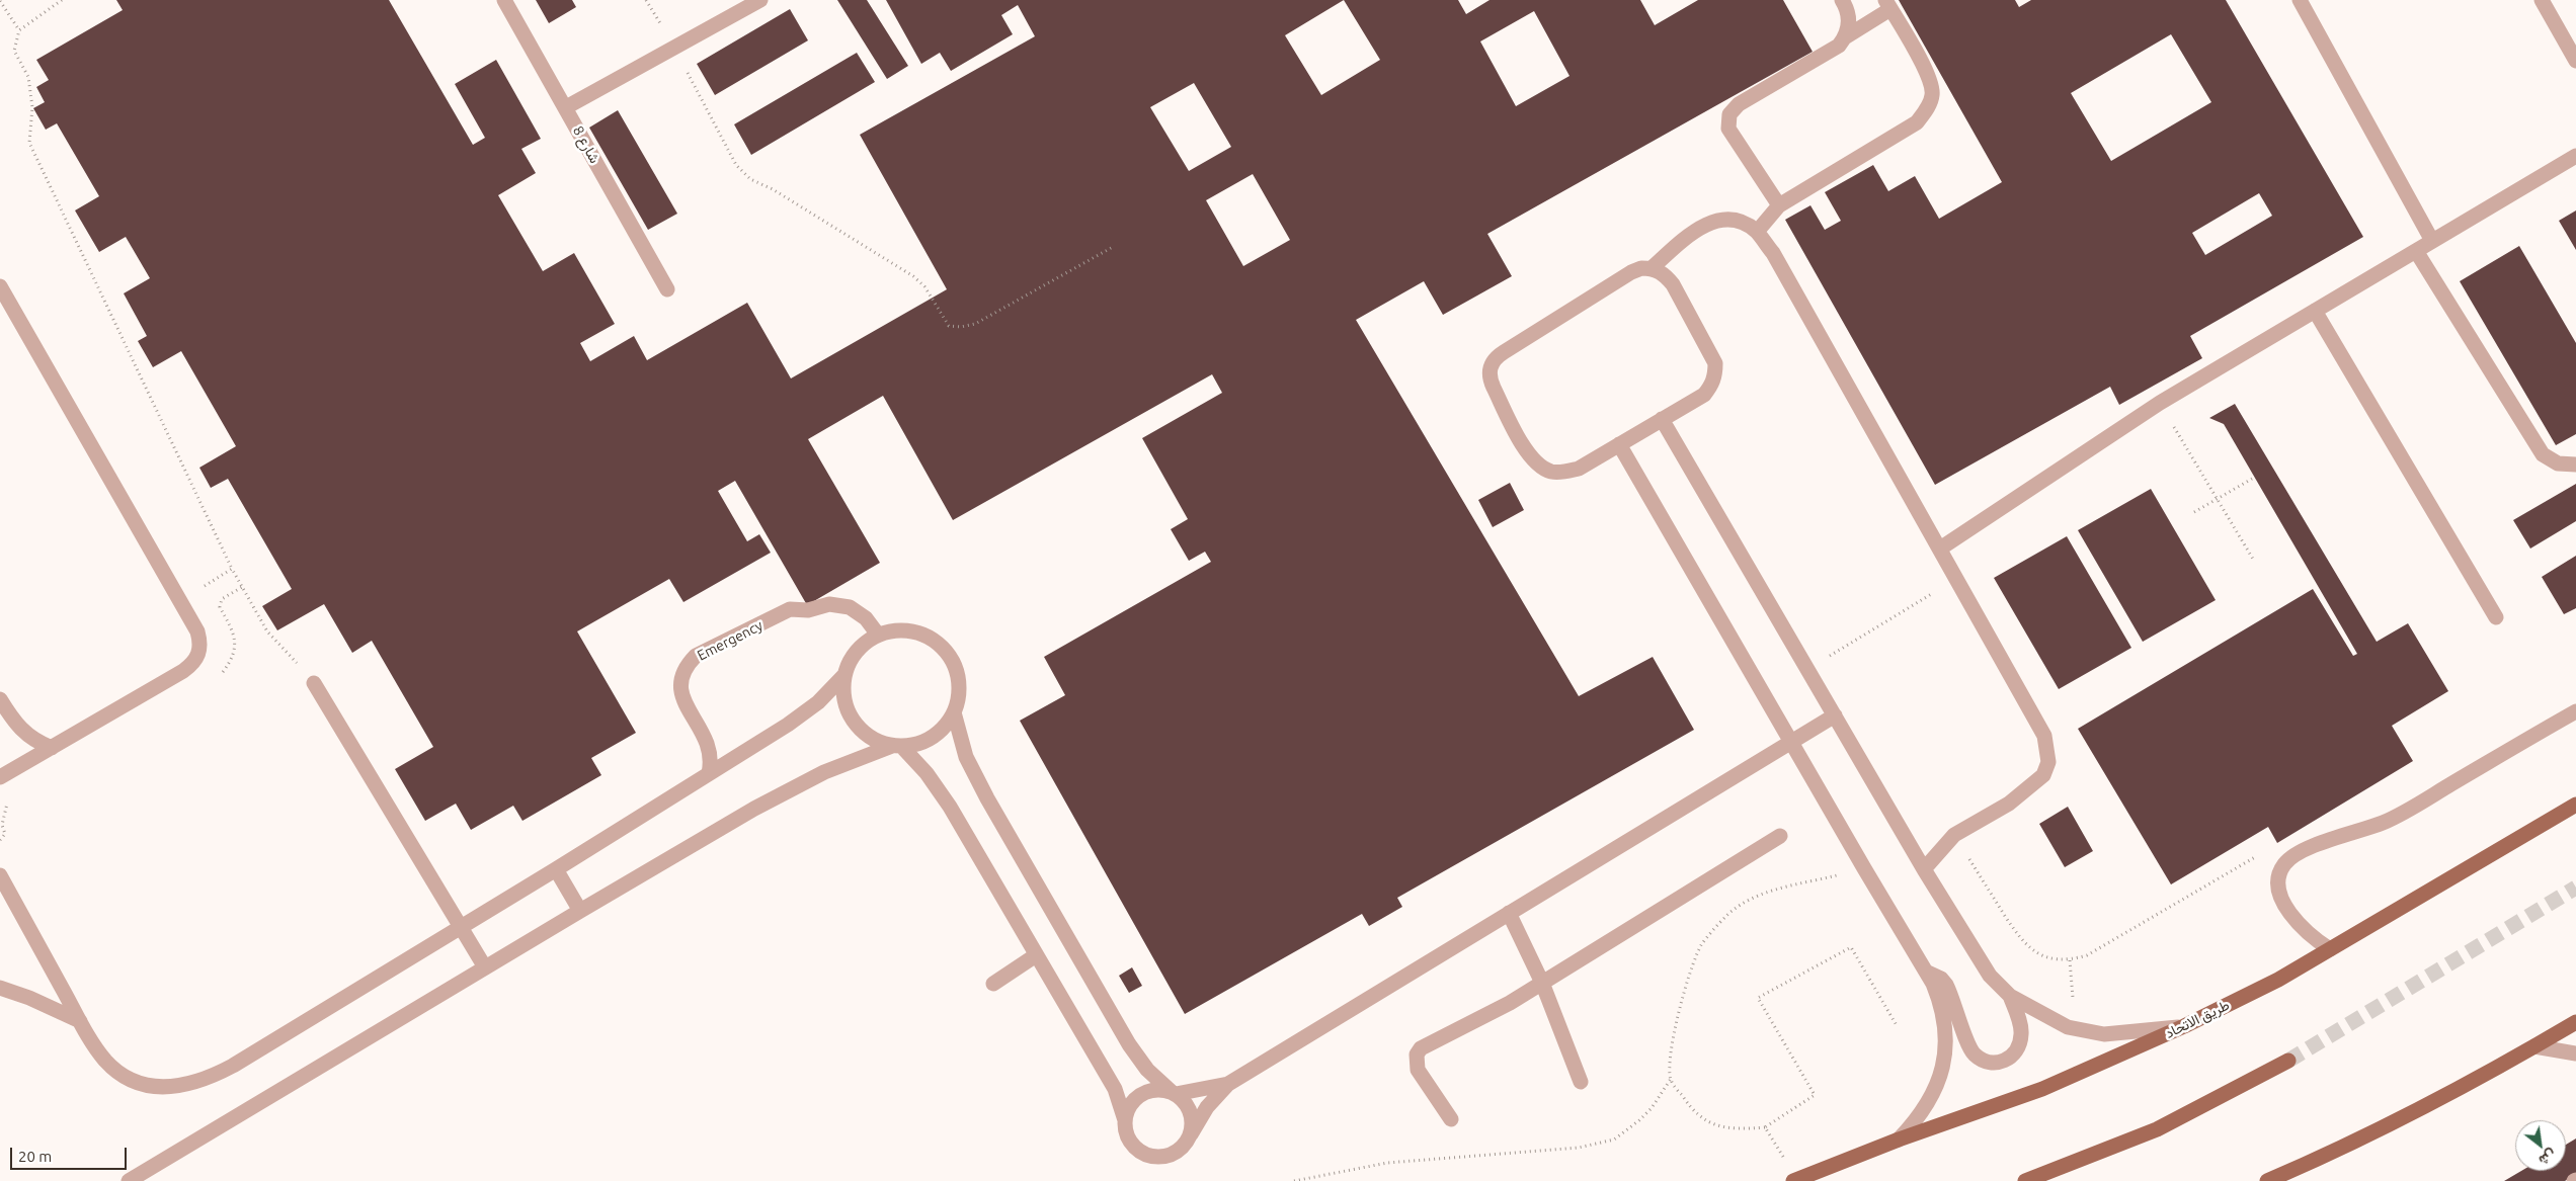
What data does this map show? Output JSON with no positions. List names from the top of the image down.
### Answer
{
  "streets": {
    "main road": ["طريق الاتحاد"],
    "street": ["شارع 8", "Emergency"]
  },
  "scale_bar": "20 m",
  "north": "bottom right"
}
